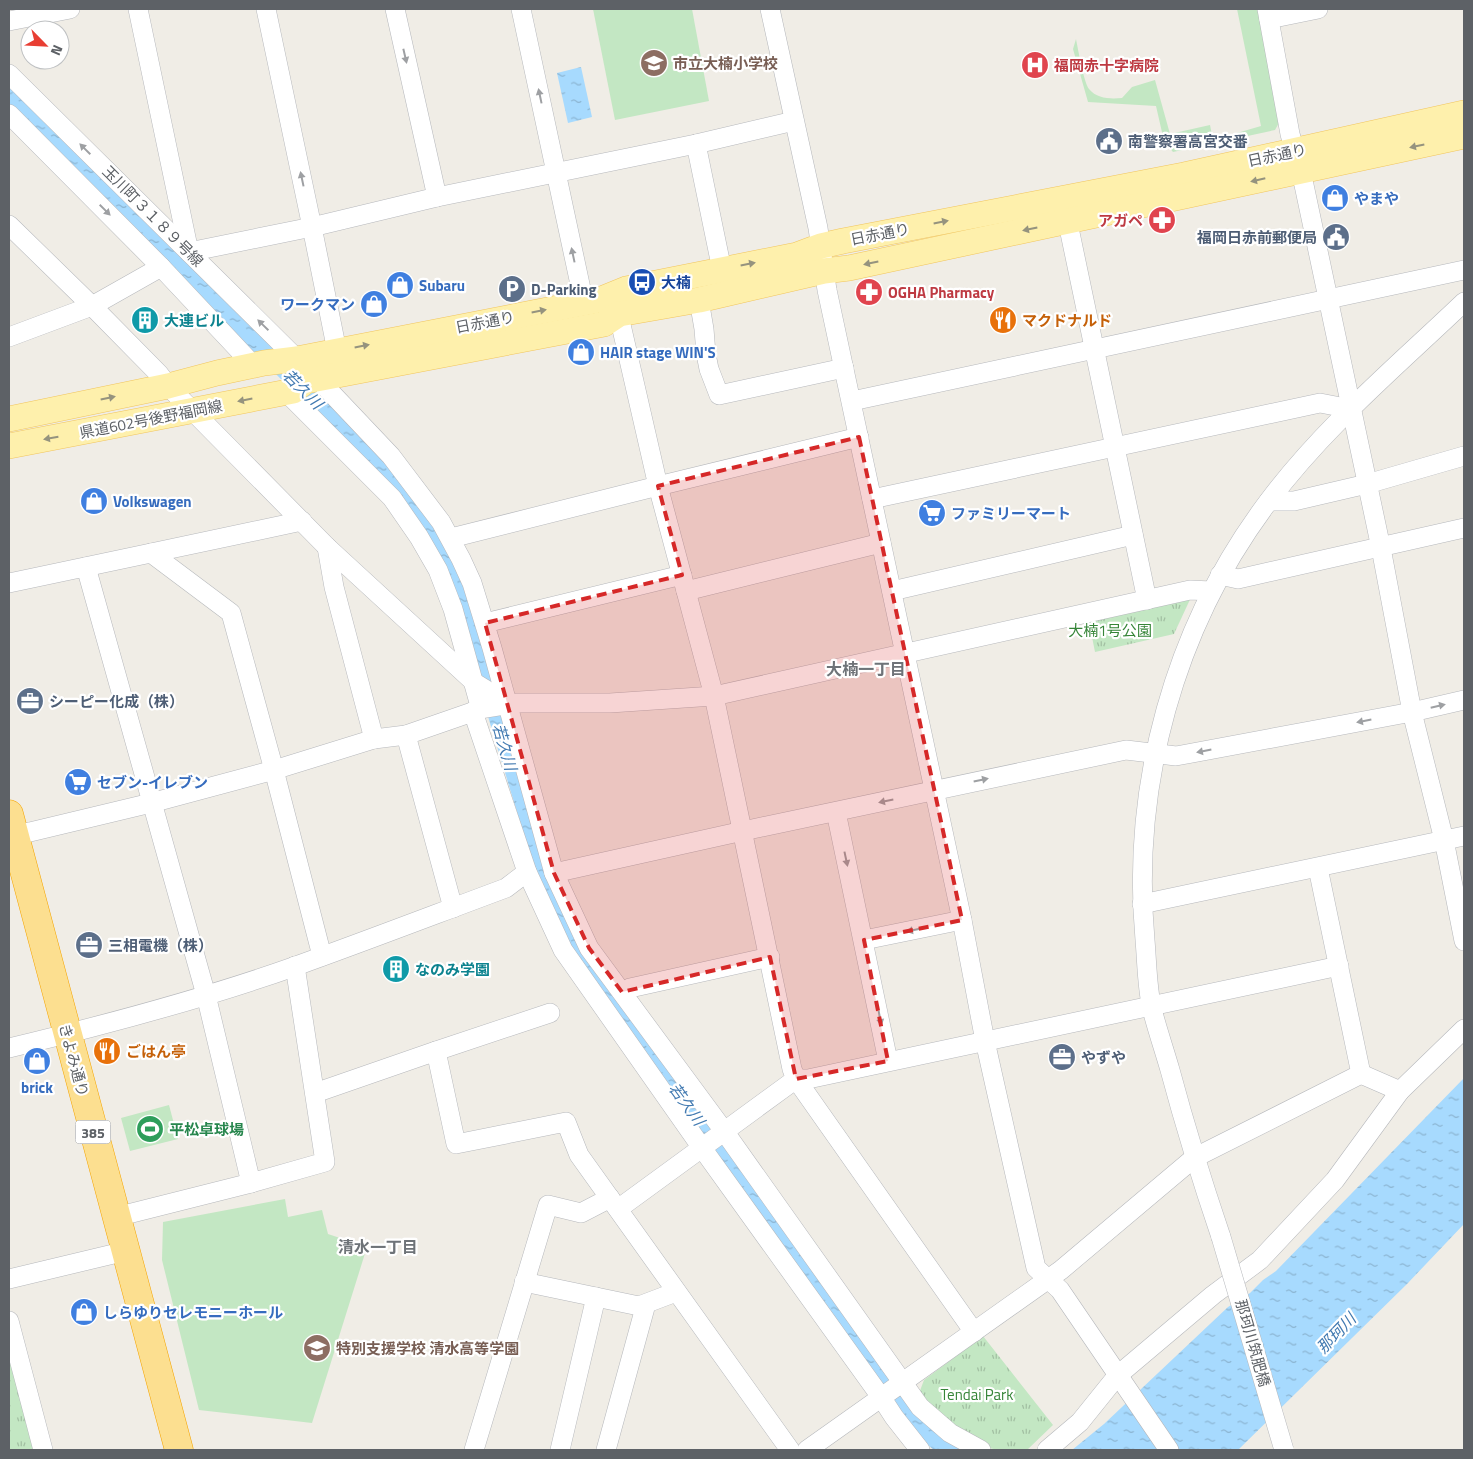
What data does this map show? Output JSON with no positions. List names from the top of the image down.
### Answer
{
  "streets": {
    "highway": ["きよみ通り", "385"],
    "main road": ["日赤通り", "県道602号後野福岡線"],
    "street": ["玉川町３１８９号線", "那珂川筑肥橋"]
  },
  "crossings": [
    ["日赤通り", "玉川町３１８９号線"],
    ["日赤通り", "県道602号後野福岡線"],
    ["玉川町３１８９号線", "県道602号後野福岡線"]
  ],
  "districts": ["大楠一丁目", "清水一丁目"],
  "water": ["若久川", "那珂川"],
  "parks": ["大楠1号公園", "Tendai Park"],
  "places": {
    "school or university": ["市立大楠小学校", "特別支援学校 清水高等学園"],
    "hospital": ["福岡赤十字病院"],
    "public building": ["南警察署高宮交番", "福岡日赤前郵便局"],
    "shop": [
      "やまや",
      "Subaru",
      "ワークマン",
      "HAIR stage WIN'S",
      "Volkswagen",
      "brick",
      "しらゆりセレモニーホール"
    ],
    "pharmacy": ["アガペ", "OGHA Pharmacy"],
    "bus stop": ["大楠"],
    "parking": ["D-Parking"],
    "building": ["大連ビル", "なのみ学園"],
    "restaurant": ["マクドナルド", "ごはん亭"],
    "supermarket": ["ファミリーマート", "セブン-イレブン"],
    "office": ["シーピー化成（株）", "三相電機（株）", "やずや"],
    "sports": ["平松卓球場"]
  },
  "north": "bottom right"
}
